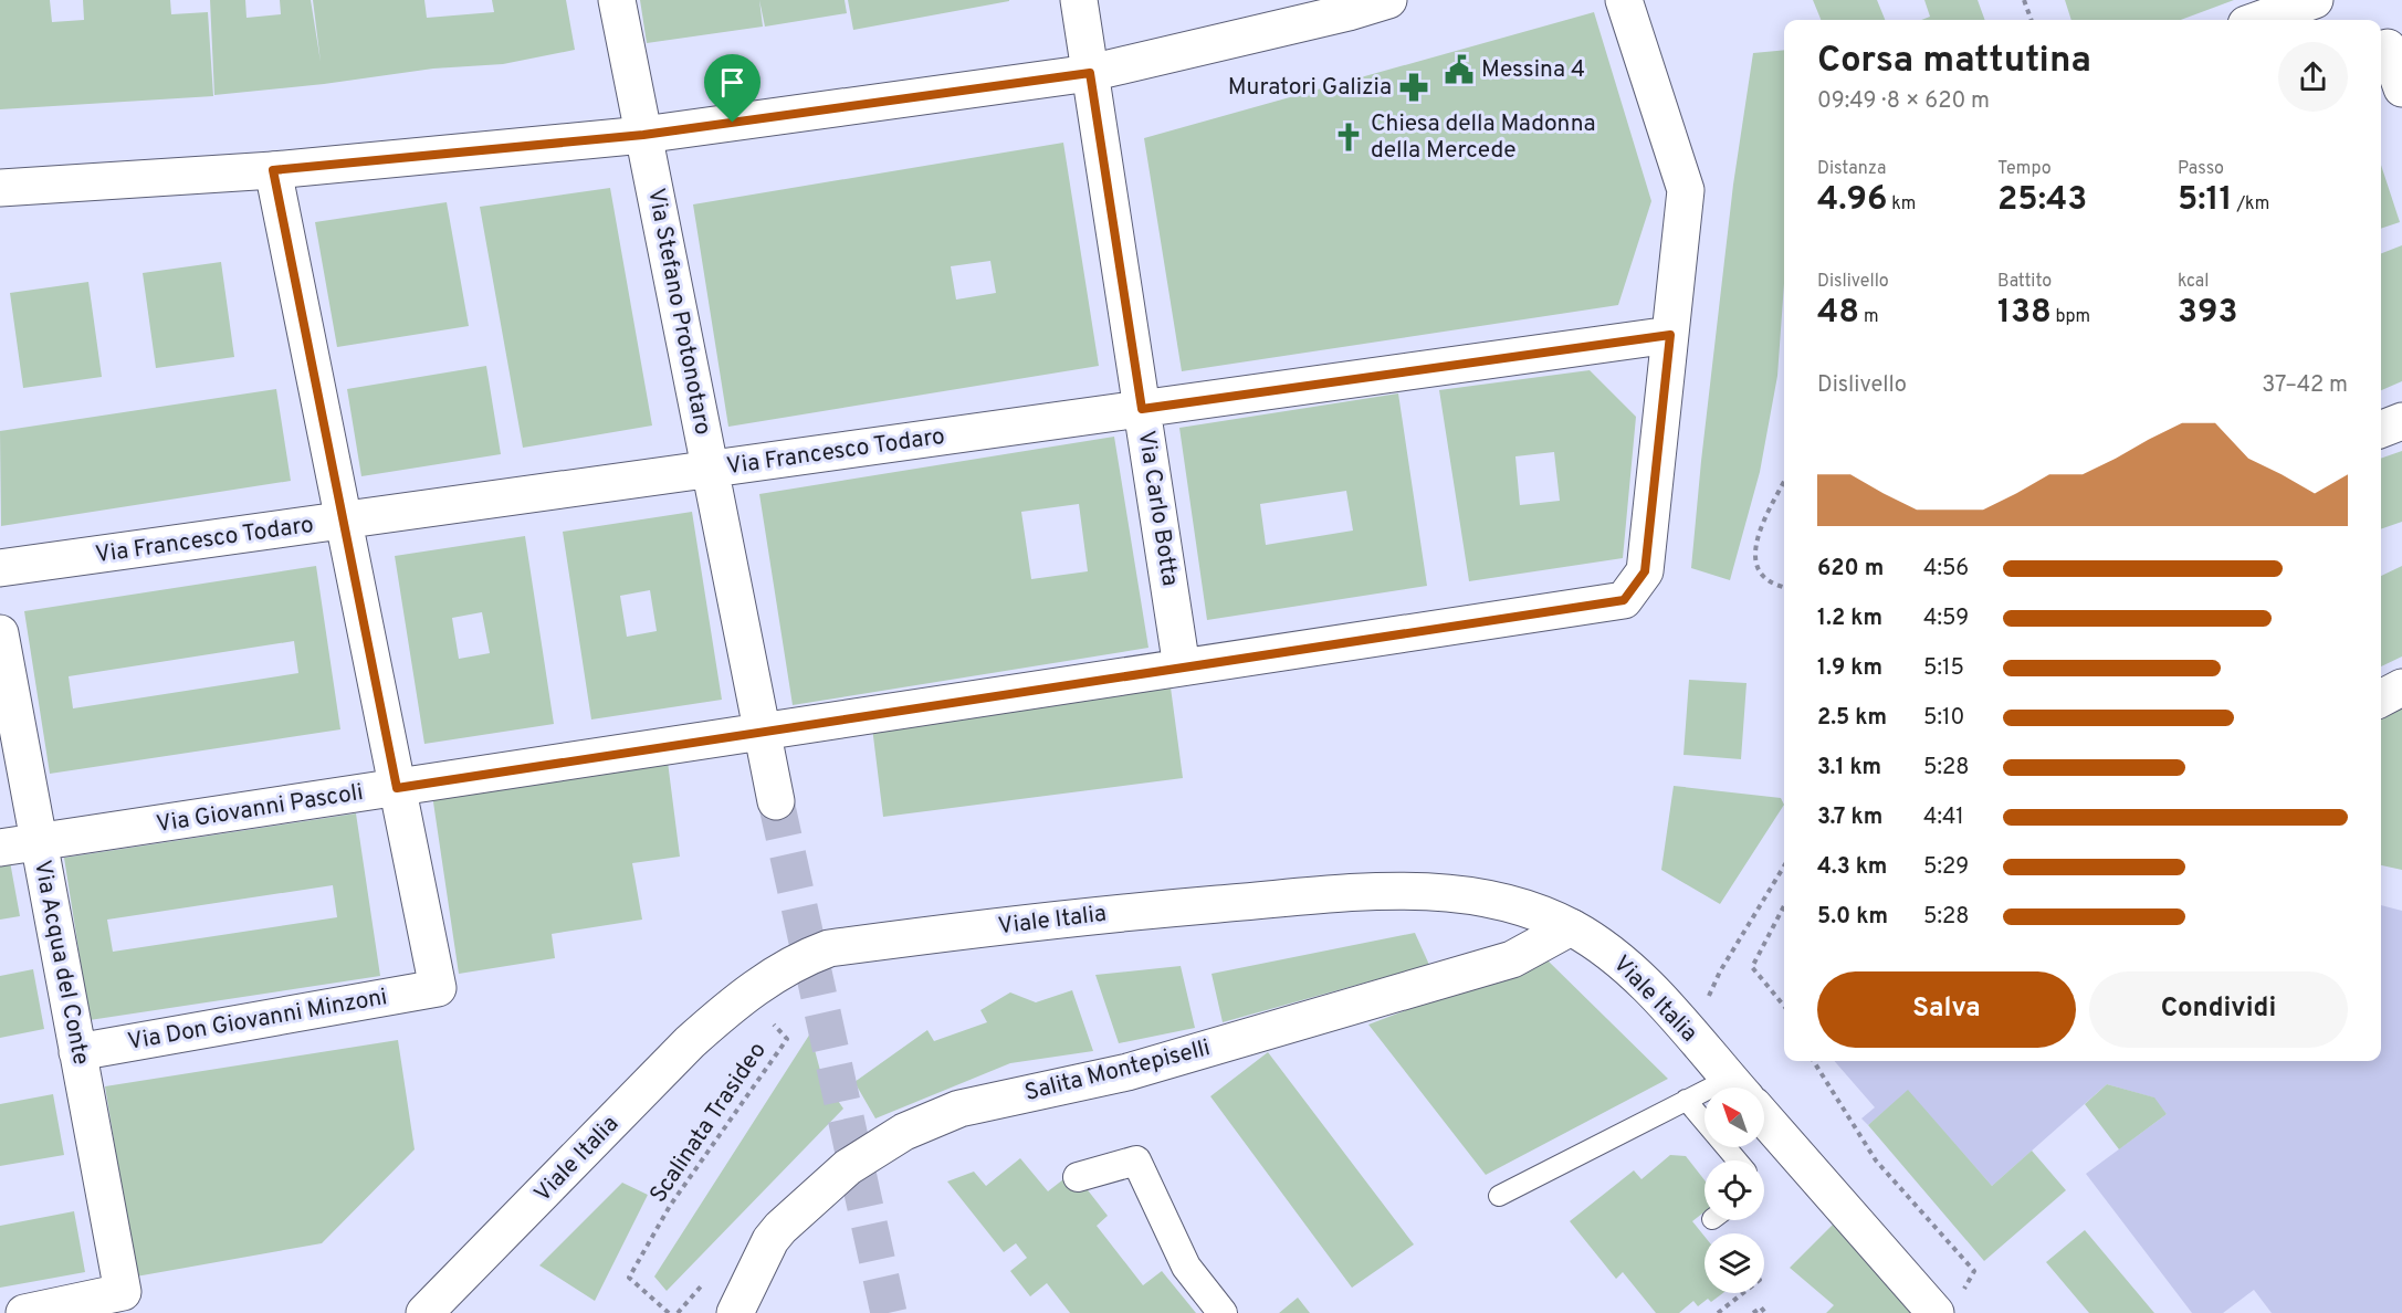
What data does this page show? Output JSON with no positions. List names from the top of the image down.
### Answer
{
  "streets": {
    "street": [
      "Via Stefano Protonotaro",
      "Via Francesco Todaro",
      "Via Carlo Botta",
      "Via Giovanni Pascoli",
      "Viale Italia",
      "Via Acqua del Conte",
      "Via Don Giovanni Minzoni",
      "Salita Montepiselli"
    ],
    "path": ["Scalinata Trasideo"]
  },
  "crossings": [
    ["Via Stefano Protonotaro", "Via Francesco Todaro"],
    ["Via Stefano Protonotaro", "Via Giovanni Pascoli"],
    ["Via Francesco Todaro", "Via Carlo Botta"],
    ["Via Francesco Todaro", "Via Giovanni Pascoli"],
    ["Via Carlo Botta", "Via Giovanni Pascoli"],
    ["Via Giovanni Pascoli", "Via Acqua del Conte"],
    ["Via Giovanni Pascoli", "Via Don Giovanni Minzoni"],
    ["Viale Italia", "Salita Montepiselli"],
    ["Via Acqua del Conte", "Via Don Giovanni Minzoni"]
  ],
  "places": {
    "public building": ["Messina 4"],
    "pharmacy": ["Muratori Galizia"],
    "church": ["Chiesa della Madonna della Mercede"]
  },
  "north": "top left",
  "page": {
    "heading": ["Corsa mattutina", "09:49 · 8 × 620 m"],
    "stats": [
      ["Distanza", "4.96 km"],
      ["Tempo", "25:43"],
      ["Passo", "5:11 /km"],
      ["Dislivello", "48 m"],
      ["Battito", "138 bpm"],
      ["kcal", "393"]
    ],
    "chart": ["Dislivello", "37–42 m"],
    "list": [
      {
        "name": "620 m",
        "note": "4:56"
      },
      {
        "name": "1.2 km",
        "note": "4:59"
      },
      {
        "name": "1.9 km",
        "note": "5:15"
      },
      {
        "name": "2.5 km",
        "note": "5:10"
      },
      {
        "name": "3.1 km",
        "note": "5:28"
      },
      {
        "name": "3.7 km",
        "note": "4:41"
      },
      {
        "name": "4.3 km",
        "note": "5:29"
      },
      {
        "name": "5.0 km",
        "note": "5:28"
      }
    ],
    "buttons": ["Salva", "Condividi"]
  }
}
